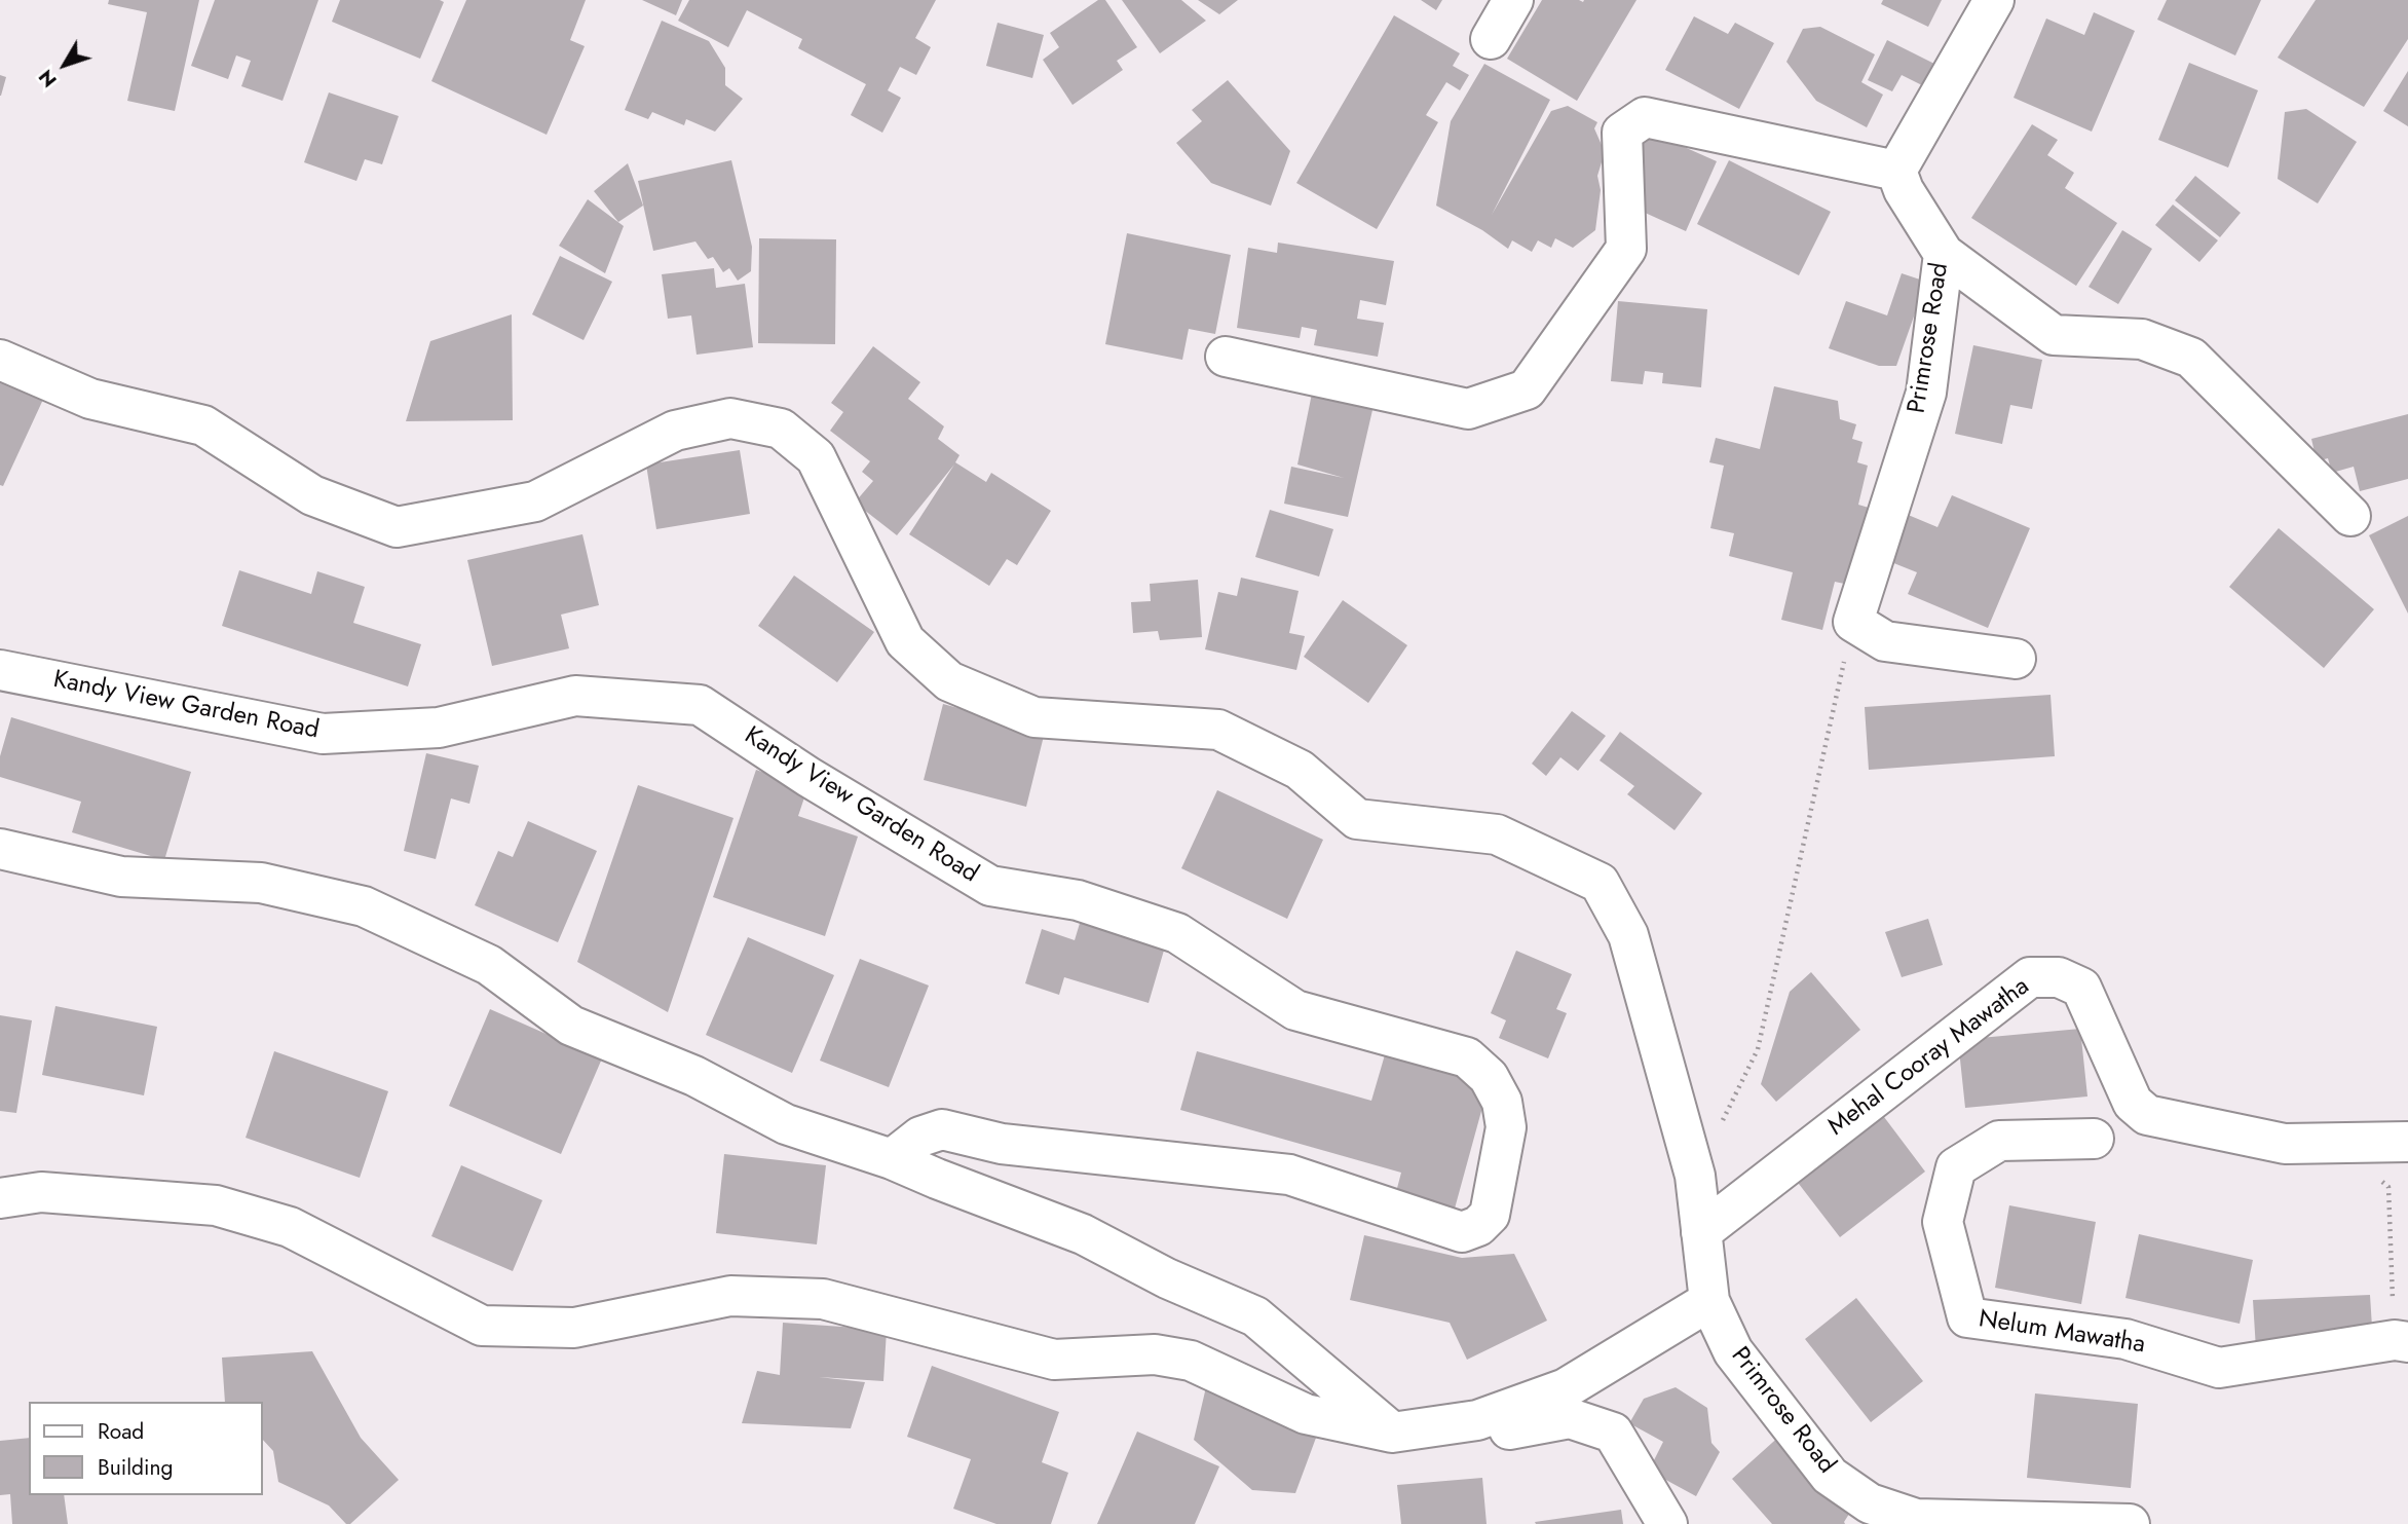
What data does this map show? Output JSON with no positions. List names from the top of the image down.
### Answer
{
  "streets": {
    "street": [
      "Primrose Road",
      "Kandy View Garden Road",
      "Mehal Cooray Mawatha",
      "Nelum Mawatha"
    ]
  },
  "crossings": [
    ["Primrose Road", "Mehal Cooray Mawatha"]
  ],
  "legend": ["Road", "Building"],
  "north": "bottom left"
}
